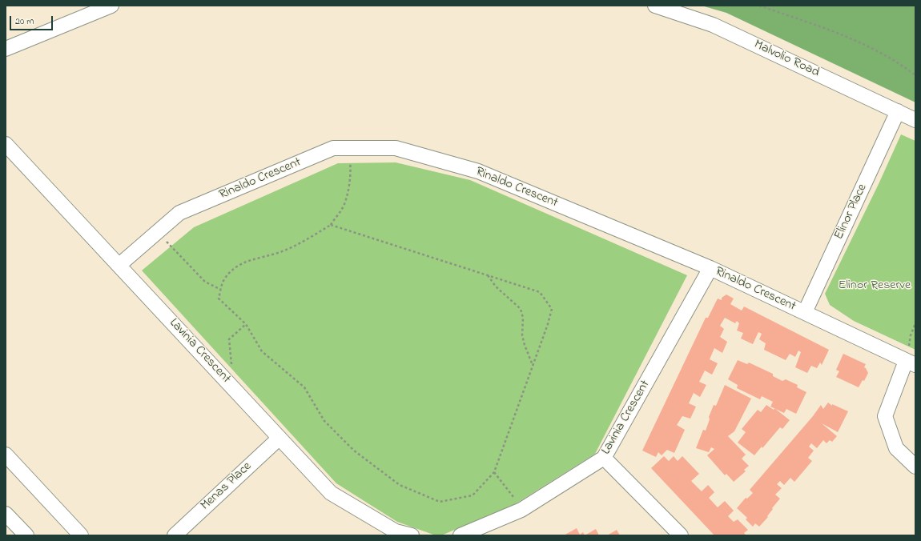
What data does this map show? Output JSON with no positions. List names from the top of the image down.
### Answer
{
  "streets": {
    "street": [
      "Malvolio Road",
      "Rinaldo Crescent",
      "Elinor Place",
      "Lavinia Crescent",
      "Menas Place"
    ]
  },
  "crossings": [
    ["Malvolio Road", "Elinor Place"],
    ["Rinaldo Crescent", "Elinor Place"],
    ["Rinaldo Crescent", "Lavinia Crescent"],
    ["Lavinia Crescent", "Menas Place"]
  ],
  "parks": ["Elinor Reserve"],
  "scale_bar": "20 m"
}
